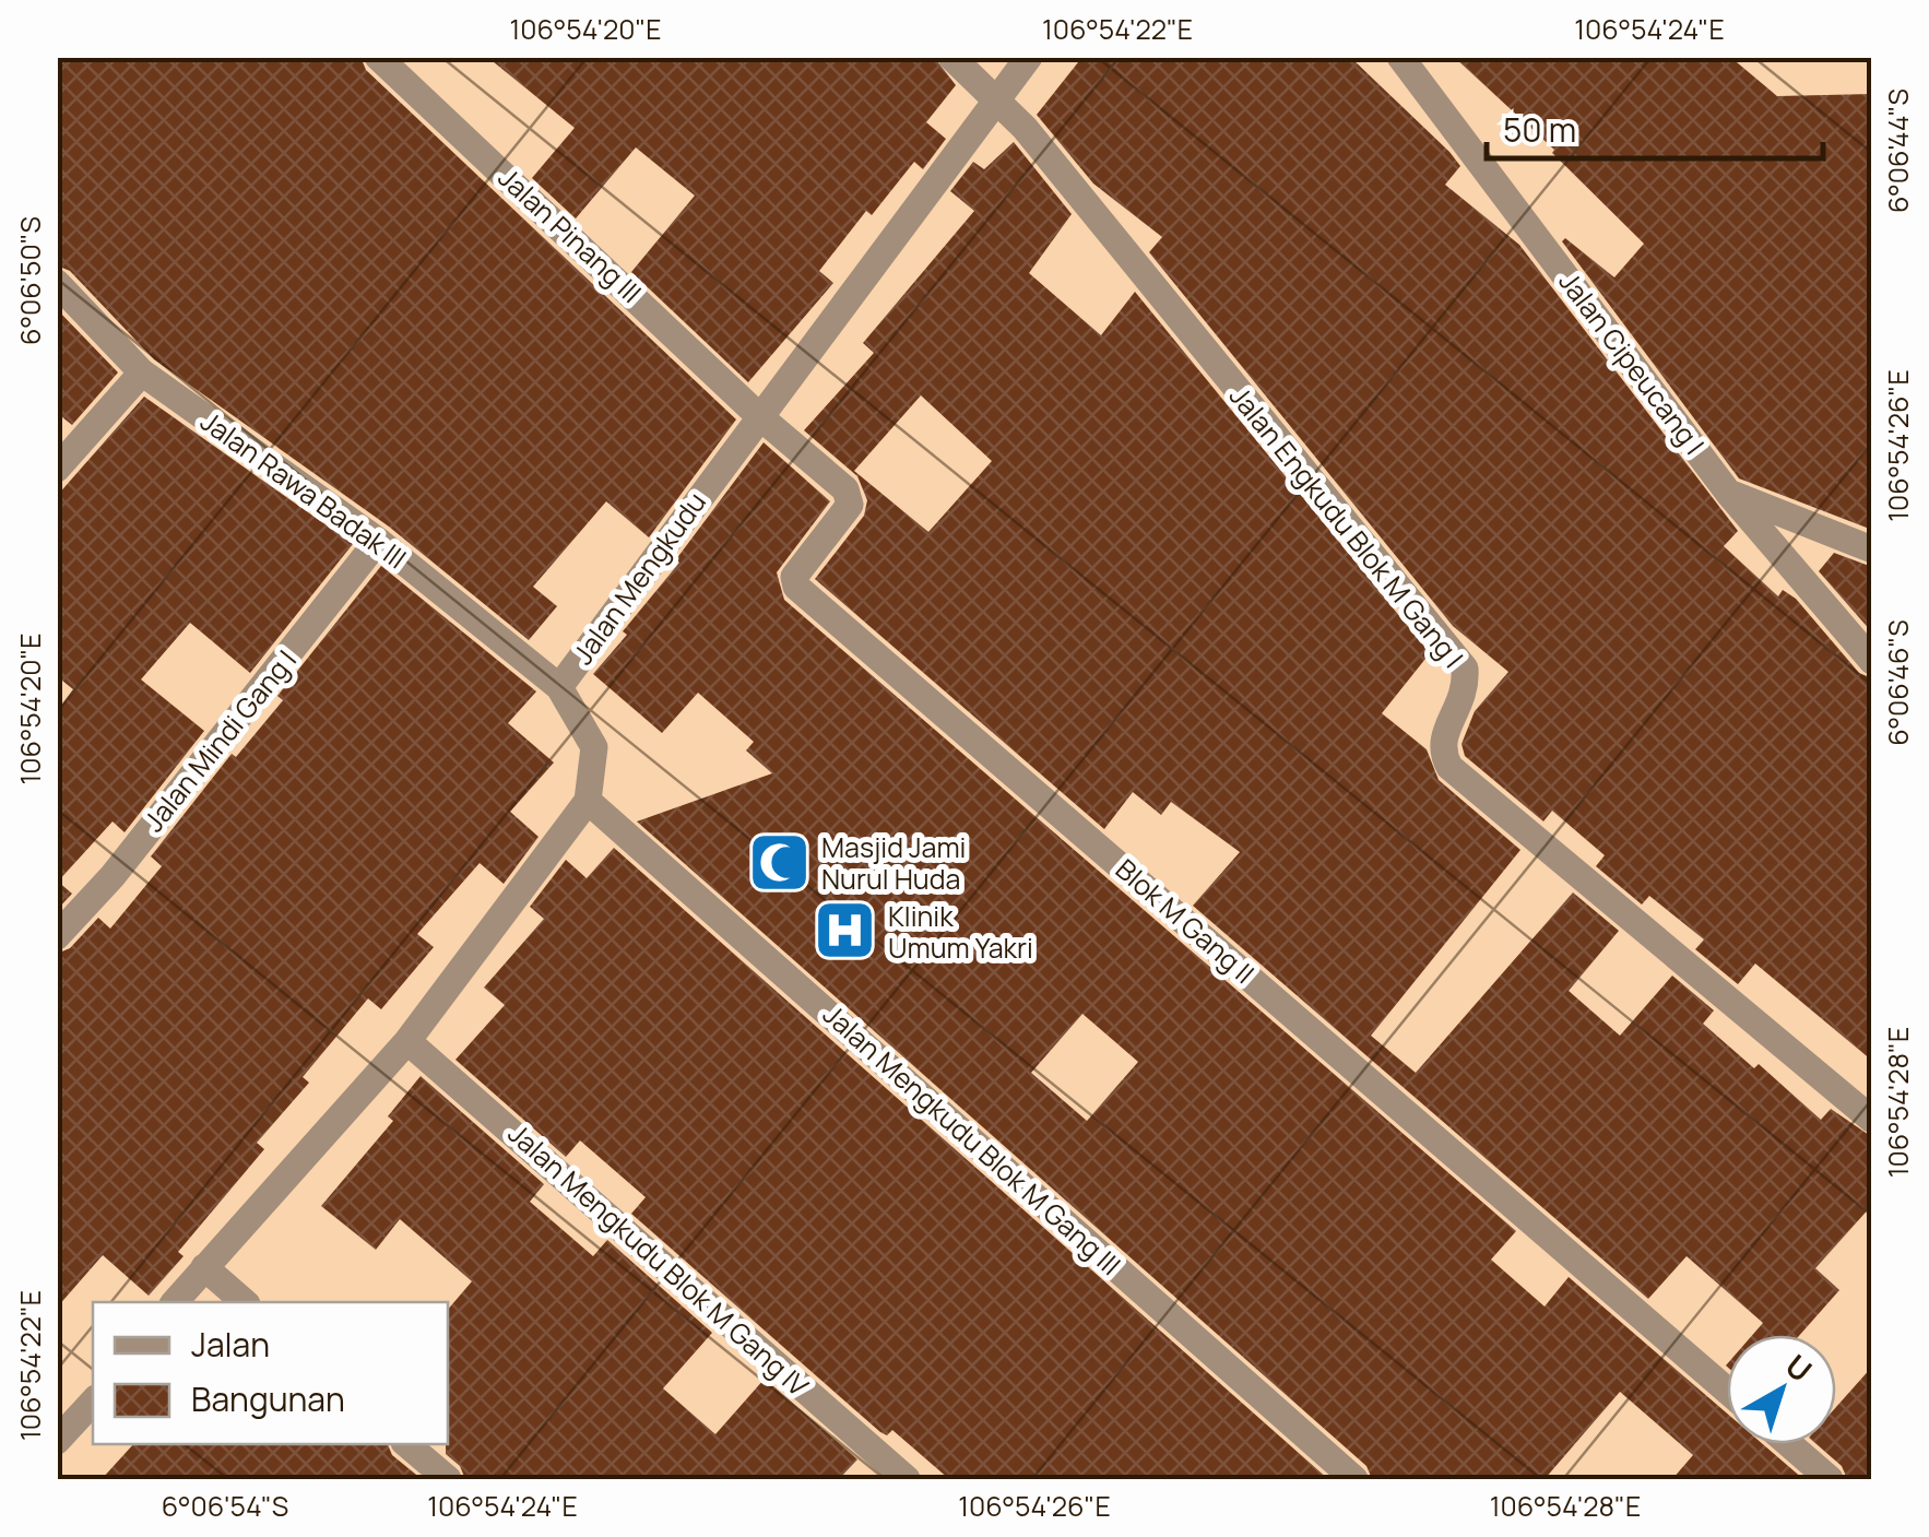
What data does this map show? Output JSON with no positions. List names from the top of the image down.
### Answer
{
  "streets": {
    "street": [
      "Jalan Pinang III",
      "Jalan Cipeucang I",
      "Jalan Rawa Badak III",
      "Jalan Engkudu Blok M Gang I",
      "Jalan Mengkudu",
      "Jalan Mindi Gang I",
      "Blok M Gang II",
      "Jalan Mengkudu Blok M Gang III",
      "Jalan Mengkudu Blok M Gang IV"
    ]
  },
  "crossings": [
    ["Jalan Pinang III", "Jalan Mengkudu"],
    ["Jalan Pinang III", "Blok M Gang II"],
    ["Jalan Rawa Badak III", "Jalan Mengkudu"],
    ["Jalan Rawa Badak III", "Jalan Mindi Gang I"],
    ["Jalan Engkudu Blok M Gang I", "Jalan Mengkudu"],
    ["Jalan Mengkudu", "Blok M Gang II"],
    ["Jalan Mengkudu", "Jalan Mengkudu Blok M Gang III"]
  ],
  "places": {
    "mosque": ["Masjid Jami Nurul Huda"],
    "hospital": ["Klinik Umum Yakri"]
  },
  "legend": ["Jalan", "Bangunan"],
  "scale_bar": "50 m",
  "north": "top right",
  "coordinates": [
    "106°54'20\"E",
    "106°54'22\"E",
    "106°54'24\"E",
    "6°06'44\"S",
    "6°06'50\"S",
    "106°54'26\"E",
    "6°06'46\"S",
    "106°54'28\"E",
    "6°06'54\"S"
  ]
}
